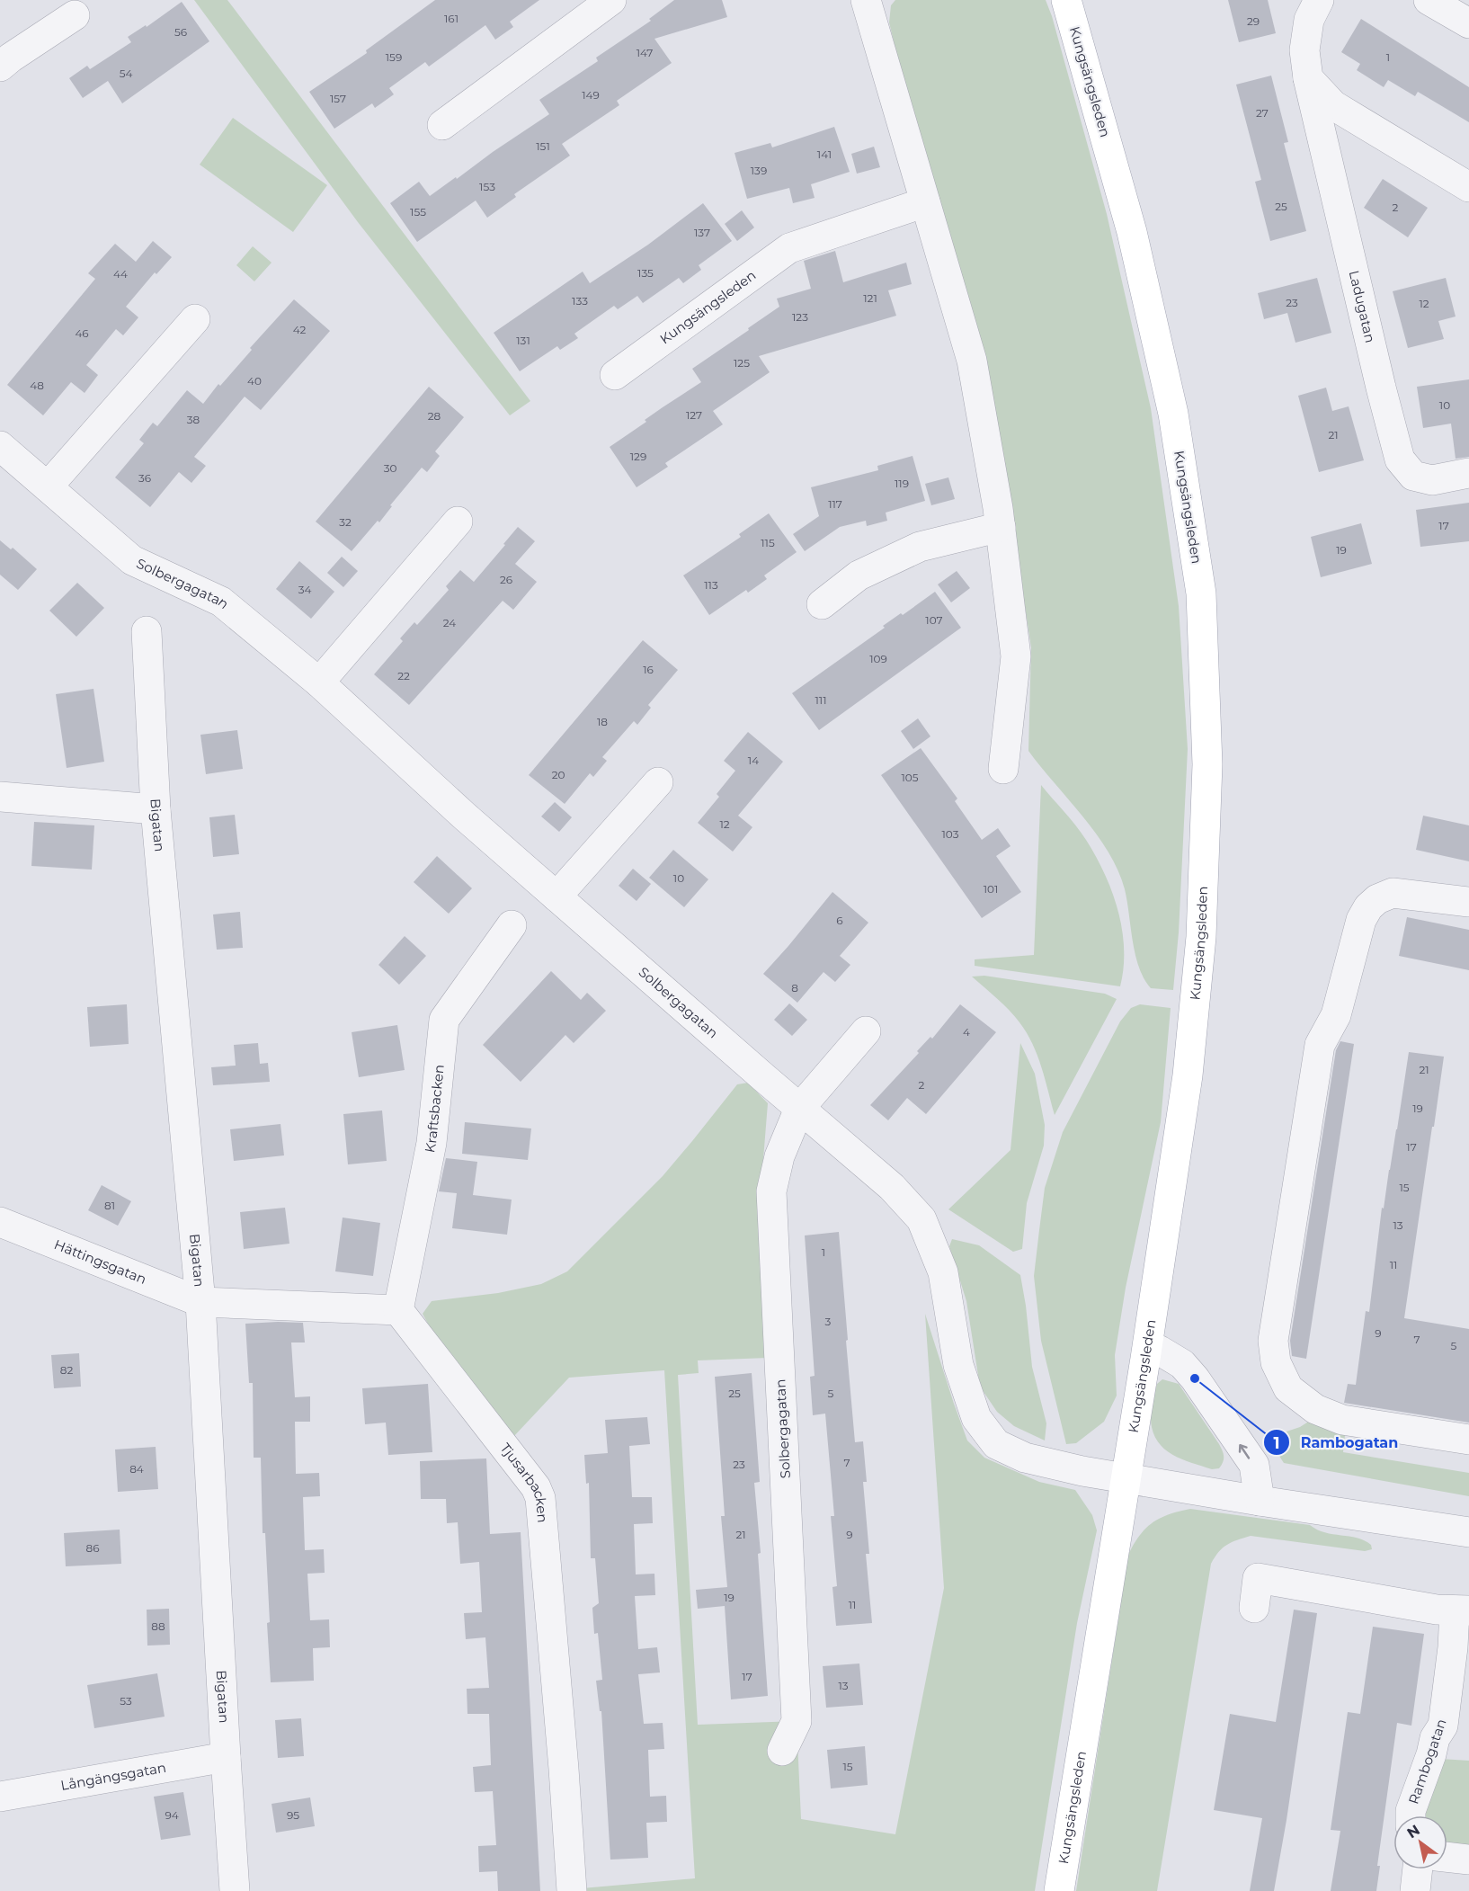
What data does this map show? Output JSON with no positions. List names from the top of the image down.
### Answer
{
  "streets": {
    "main road": ["Kungsängsleden"],
    "street": [
      "Ladugatan",
      "Solbergagatan",
      "Bigatan",
      "Kraftsbacken",
      "Hättingsgatan",
      "Tjusarbacken",
      "Rambogatan",
      "Långängsgatan"
    ]
  },
  "crossings": [
    ["Kungsängsleden", "Solbergagatan"],
    ["Bigatan", "Hättingsgatan"],
    ["Bigatan", "Långängsgatan"],
    ["Kraftsbacken", "Tjusarbacken"]
  ],
  "places": ["Rambogatan"],
  "house_numbers": [
    "161",
    "29",
    "56",
    "147",
    "159",
    "1",
    "54",
    "149",
    "157",
    "27",
    "151",
    "141",
    "139",
    "153",
    "25",
    "2",
    "155",
    "137",
    "135",
    "44",
    "121",
    "133",
    "23",
    "12",
    "123",
    "42",
    "46",
    "131",
    "125",
    "40",
    "48",
    "10",
    "127",
    "28",
    "38",
    "21",
    "129",
    "30",
    "36",
    "119",
    "117",
    "32",
    "17",
    "115",
    "19",
    "26",
    "113",
    "34",
    "107",
    "24",
    "109",
    "16",
    "22",
    "111",
    "18",
    "14",
    "20",
    "105",
    "12",
    "103",
    "10",
    "101",
    "6",
    "8",
    "4",
    "21",
    "2",
    "19",
    "17",
    "15",
    "81",
    "13",
    "1",
    "11",
    "3",
    "9",
    "7",
    "5",
    "82",
    "25",
    "5",
    "7",
    "23",
    "84",
    "21",
    "9",
    "86",
    "19",
    "11",
    "88",
    "17",
    "13",
    "53",
    "15",
    "94",
    "95"
  ],
  "north": "top left"
}
